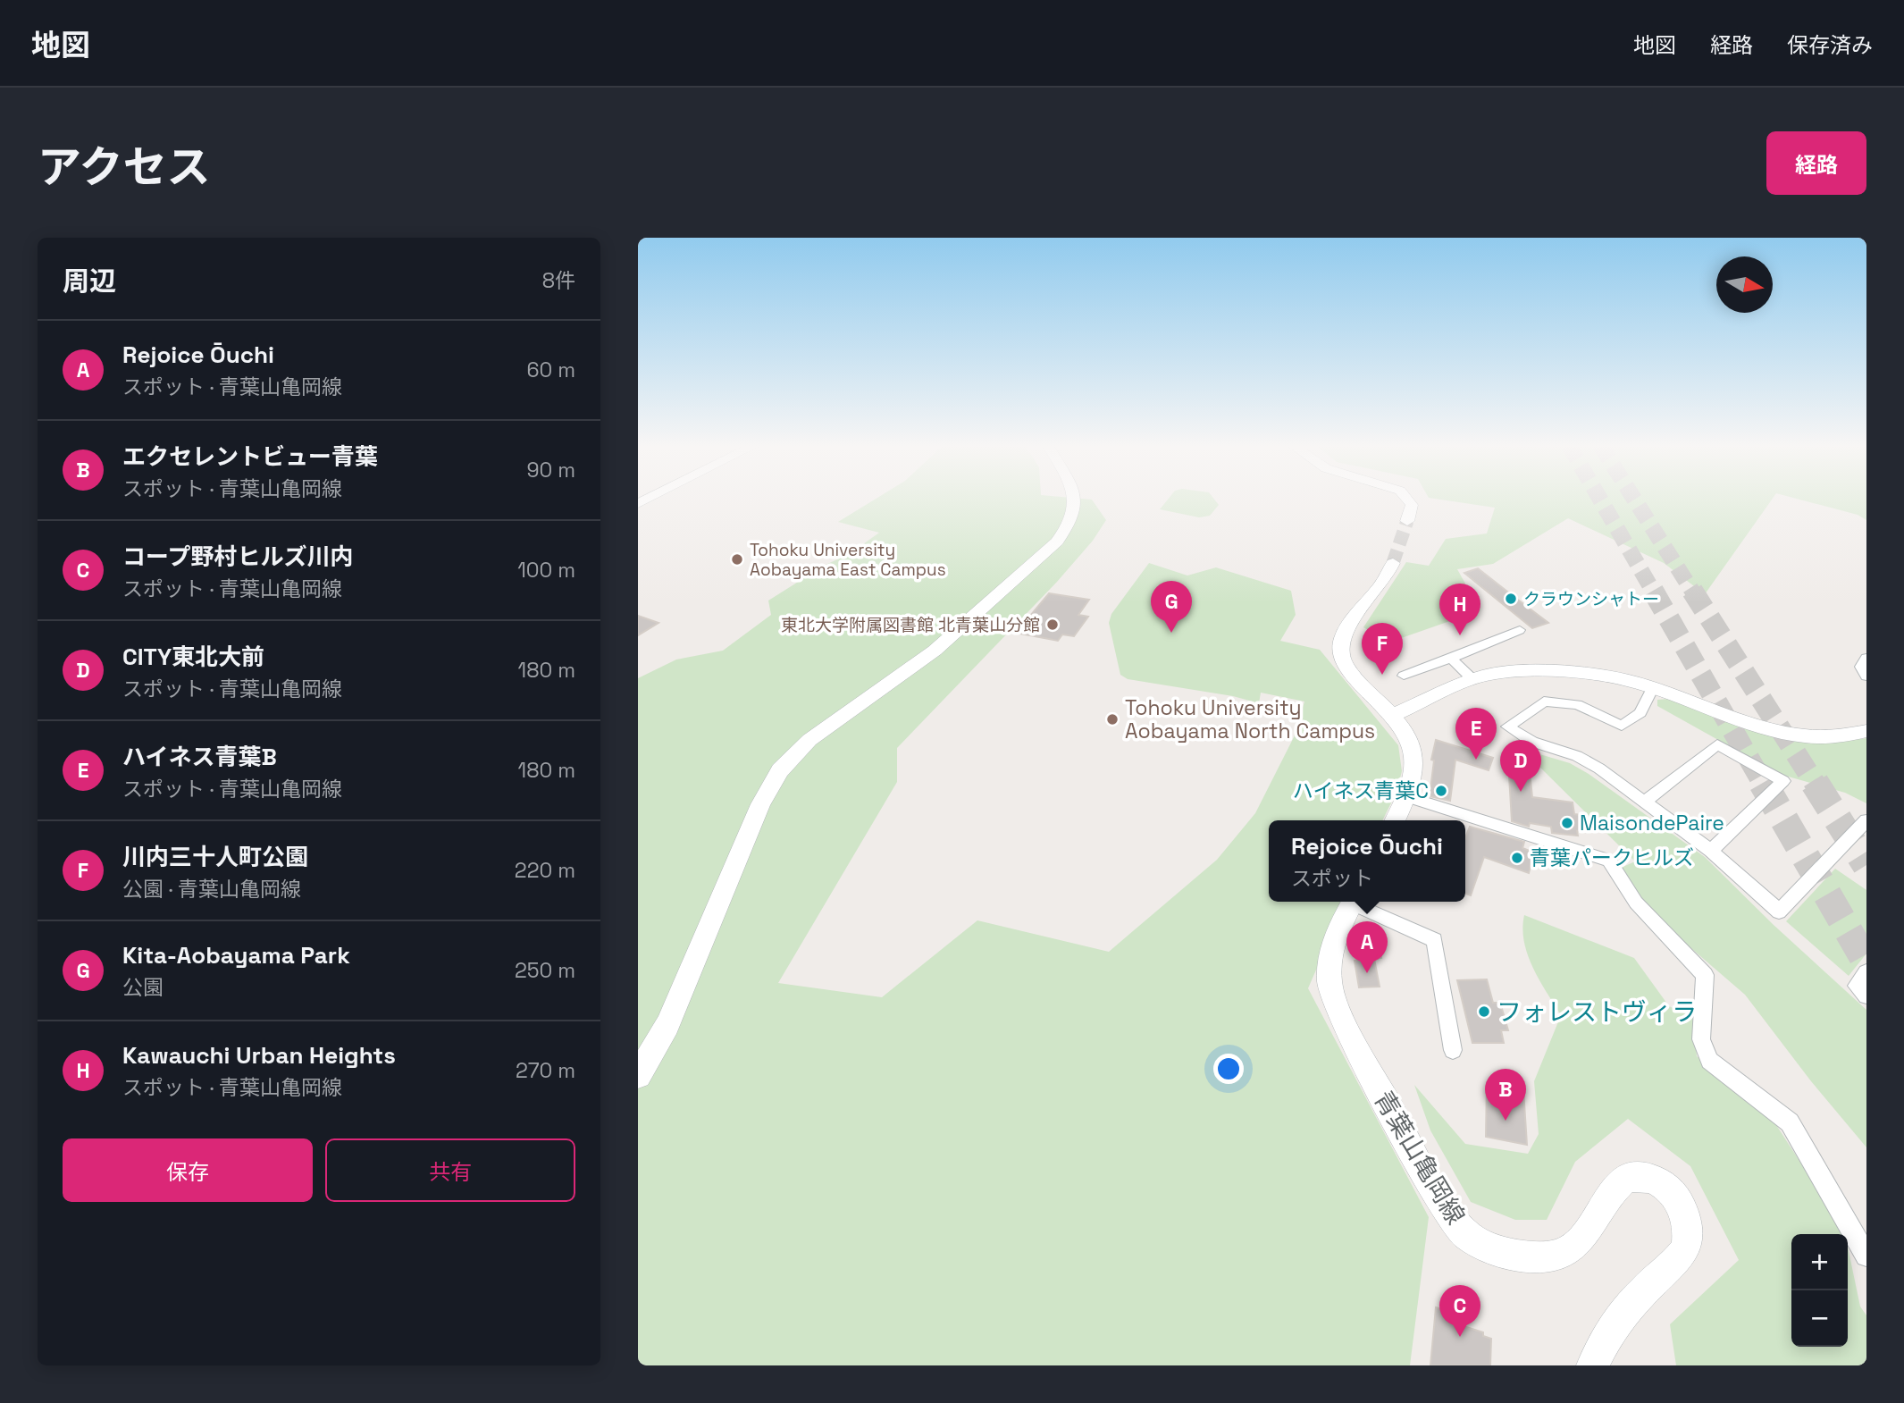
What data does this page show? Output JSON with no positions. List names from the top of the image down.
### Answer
{
  "streets": {
    "street": ["青葉山亀岡線"]
  },
  "places": [
    "Tohoku University Aobayama East Campus",
    "クラウンシャトー",
    "東北大学附属図書館 北青葉山分館",
    "Tohoku University Aobayama North Campus",
    "ハイネス青葉C",
    "MaisondePaire",
    "青葉パークヒルズ",
    "フォレストヴィラ"
  ],
  "north": "right",
  "page": {
    "header": "地図",
    "nav": ["地図", "経路", "保存済み"],
    "title": "アクセス",
    "buttons": [
      "経路",
      ["保存", "共有"]
    ],
    "heading": ["周辺", "8件"],
    "list": [
      {
        "mark": "A",
        "name": "Rejoice Ōuchi",
        "note": "スポット · 青葉山亀岡線",
        "value": "60 m"
      },
      {
        "mark": "B",
        "name": "エクセレントビュー青葉",
        "note": "スポット · 青葉山亀岡線",
        "value": "90 m"
      },
      {
        "mark": "C",
        "name": "コープ野村ヒルズ川内",
        "note": "スポット · 青葉山亀岡線",
        "value": "100 m"
      },
      {
        "mark": "D",
        "name": "CITY東北大前",
        "note": "スポット · 青葉山亀岡線",
        "value": "180 m"
      },
      {
        "mark": "E",
        "name": "ハイネス青葉B",
        "note": "スポット · 青葉山亀岡線",
        "value": "180 m"
      },
      {
        "mark": "F",
        "name": "川内三十人町公園",
        "note": "公園 · 青葉山亀岡線",
        "value": "220 m"
      },
      {
        "mark": "G",
        "name": "Kita-Aobayama Park",
        "note": "公園",
        "value": "250 m"
      },
      {
        "mark": "H",
        "name": "Kawauchi Urban Heights",
        "note": "スポット · 青葉山亀岡線",
        "value": "270 m"
      }
    ],
    "pins": [
      "G",
      "H",
      "F",
      "E",
      "D",
      "A",
      "B",
      "C"
    ],
    "popup": ["Rejoice Ōuchi", "スポット"],
    "map_buttons": ["+", "−"]
  }
}
